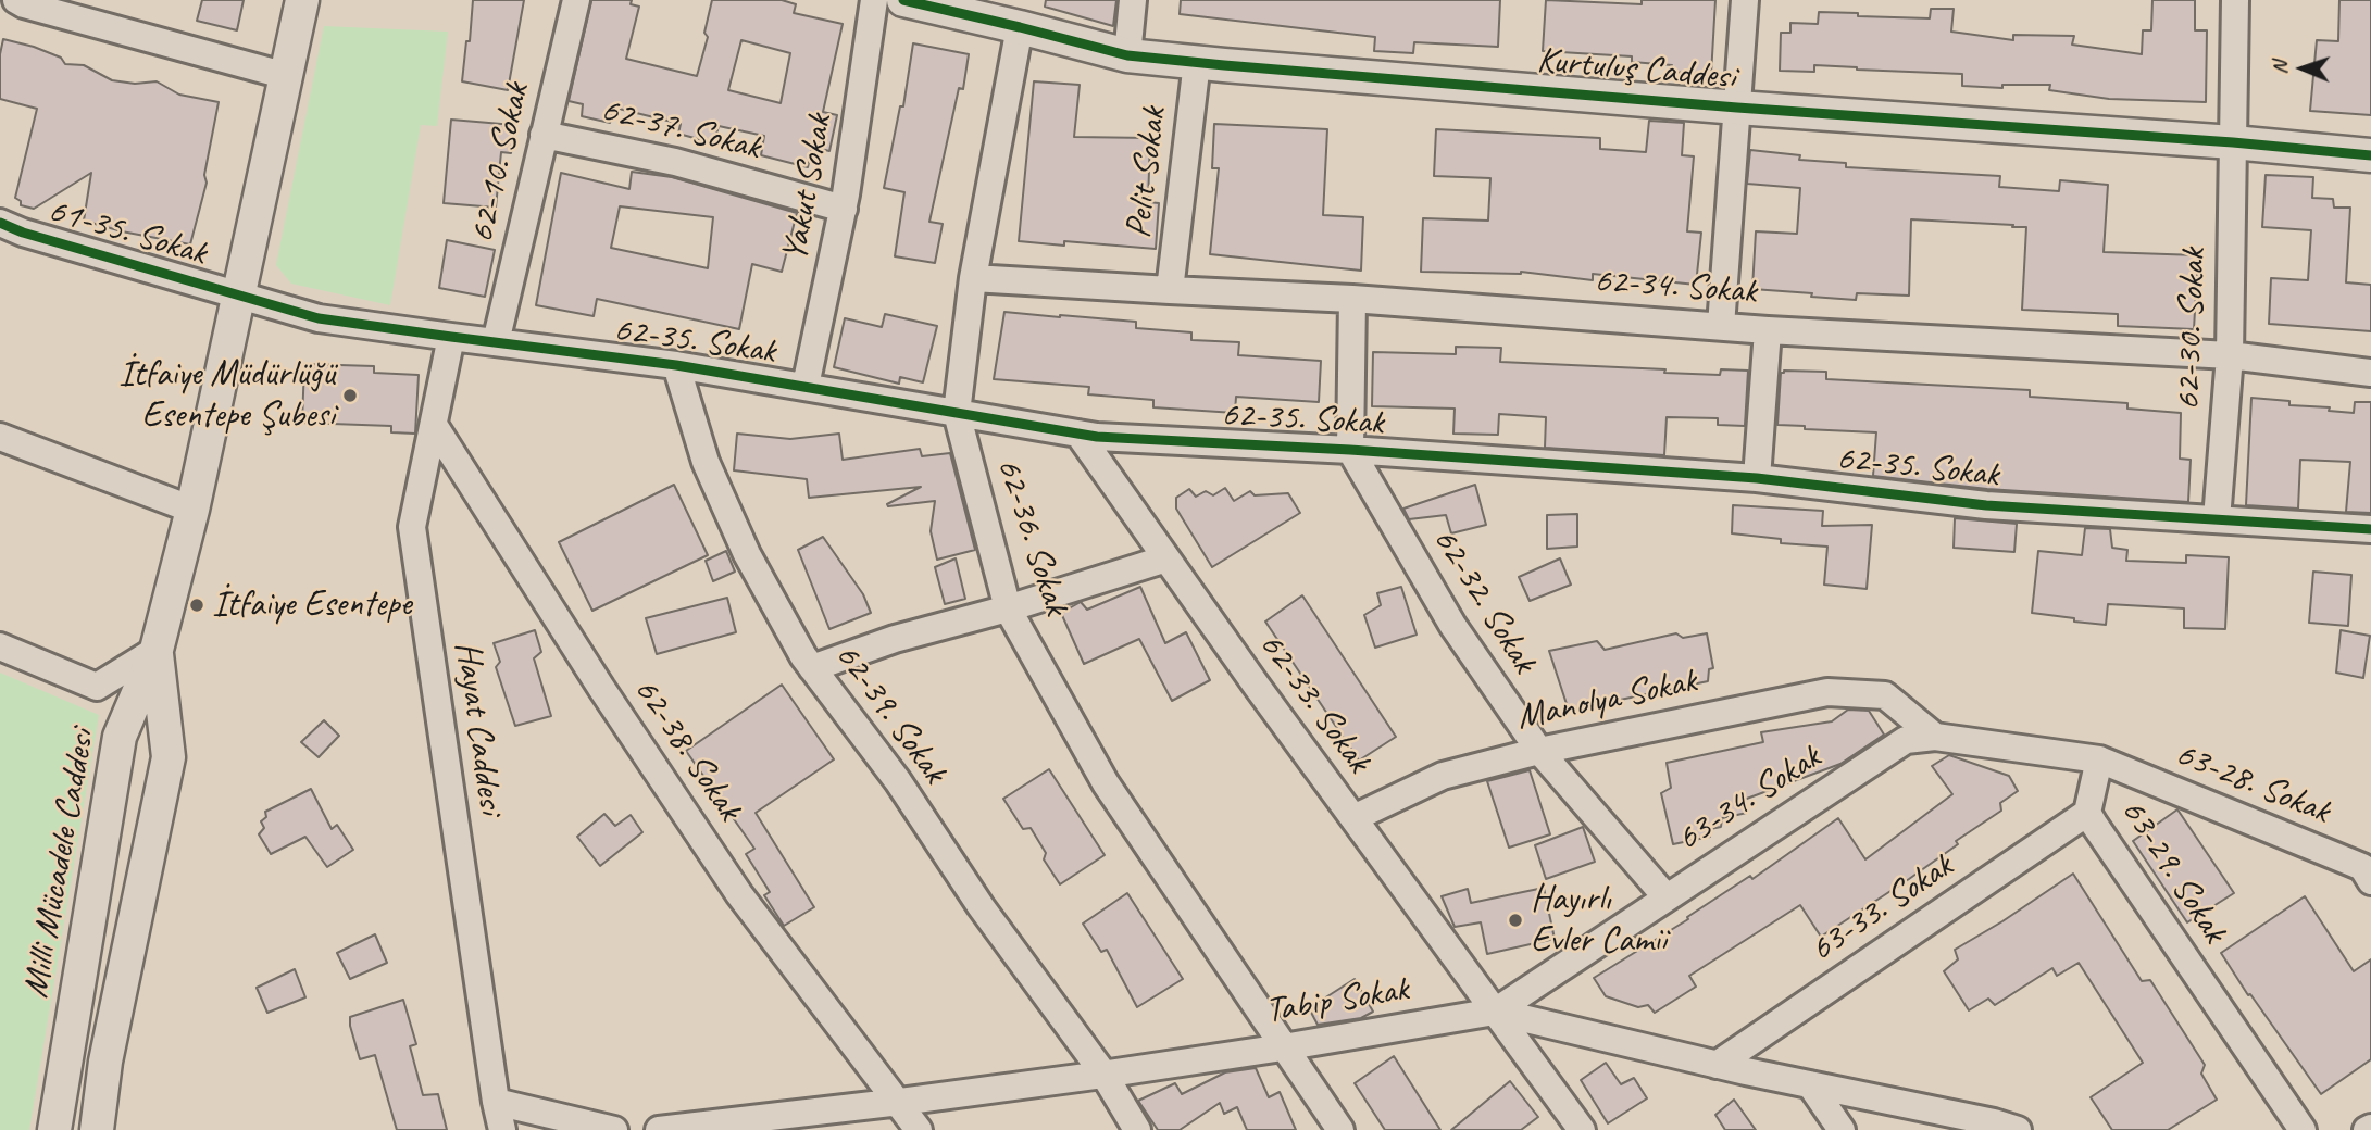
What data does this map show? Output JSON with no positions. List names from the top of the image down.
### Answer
{
  "streets": {
    "street": [
      "Kurtuluş Caddesi",
      "62-37. Sokak",
      "62-10. Sokak",
      "Pelit Sokak",
      "Yakut Sokak",
      "61-35. Sokak",
      "62-34. Sokak",
      "62-30. Sokak",
      "62-35. Sokak",
      "62-36. Sokak",
      "62-32. Sokak",
      "Manolya Sokak",
      "62-33. Sokak",
      "62-39. Sokak",
      "Hayat Caddesi",
      "62-38. Sokak",
      "63-28. Sokak",
      "63-34. Sokak",
      "Milli Mücadele Caddesi",
      "63-29. Sokak",
      "63-33. Sokak",
      "Tabip Sokak"
    ]
  },
  "crossings": [
    ["Kurtuluş Caddesi", "Pelit Sokak"],
    ["Kurtuluş Caddesi", "62-30. Sokak"],
    ["Kurtuluş Caddesi", "62-36. Sokak"],
    ["62-37. Sokak", "62-10. Sokak"],
    ["62-37. Sokak", "Yakut Sokak"],
    ["62-10. Sokak", "62-35. Sokak"],
    ["Pelit Sokak", "62-34. Sokak"],
    ["Yakut Sokak", "62-35. Sokak"],
    ["61-35. Sokak", "62-35. Sokak"],
    ["62-34. Sokak", "62-30. Sokak"],
    ["62-34. Sokak", "62-36. Sokak"],
    ["62-30. Sokak", "62-35. Sokak"],
    ["62-35. Sokak", "62-36. Sokak"],
    ["62-35. Sokak", "62-32. Sokak"],
    ["62-35. Sokak", "62-33. Sokak"],
    ["62-35. Sokak", "62-39. Sokak"],
    ["62-35. Sokak", "Hayat Caddesi"],
    ["62-36. Sokak", "Tabip Sokak"],
    ["62-32. Sokak", "Manolya Sokak"],
    ["62-32. Sokak", "63-34. Sokak"],
    ["Manolya Sokak", "62-33. Sokak"],
    ["Manolya Sokak", "63-34. Sokak"],
    ["Manolya Sokak", "63-29. Sokak"],
    ["62-33. Sokak", "63-34. Sokak"],
    ["62-33. Sokak", "Tabip Sokak"],
    ["62-39. Sokak", "Tabip Sokak"],
    ["Hayat Caddesi", "62-38. Sokak"],
    ["62-38. Sokak", "Tabip Sokak"],
    ["63-28. Sokak", "63-29. Sokak"],
    ["63-34. Sokak", "63-29. Sokak"],
    ["63-34. Sokak", "Tabip Sokak"],
    ["63-29. Sokak", "63-33. Sokak"],
    ["63-33. Sokak", "Tabip Sokak"]
  ],
  "places": ["İtfaiye Müdürlüğü Esentepe Şubesi", "İtfaiye Esentepe", "Hayırlı Evler Camii"],
  "north": "left"
}
